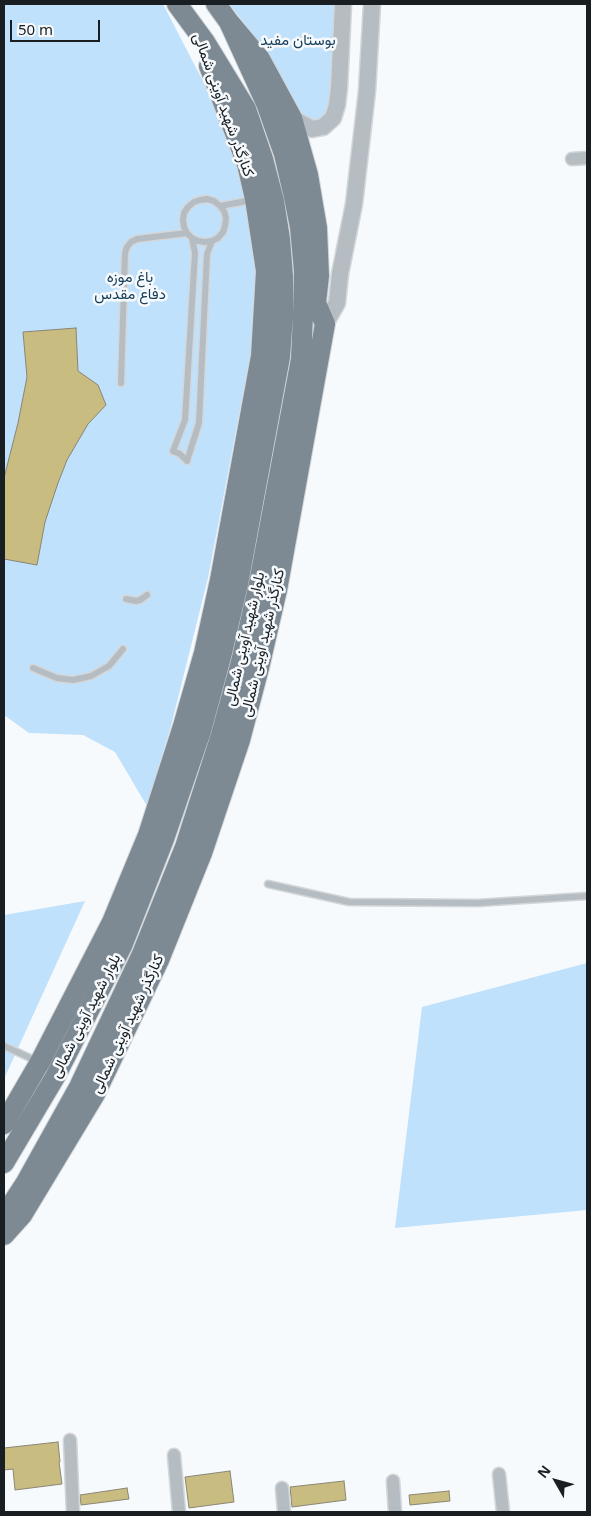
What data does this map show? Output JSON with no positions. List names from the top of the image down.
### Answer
{
  "streets": {
    "main road": ["کنارگذر شهید آوینی شمالی", "بلوار شهید آوینی شمالی"]
  },
  "crossings": [
    ["کنارگذر شهید آوینی شمالی", "بلوار شهید آوینی شمالی"]
  ],
  "parks": ["بوستان مفید", "باغ موزه دفاع مقدس"],
  "scale_bar": "50 m",
  "north": "top left"
}
